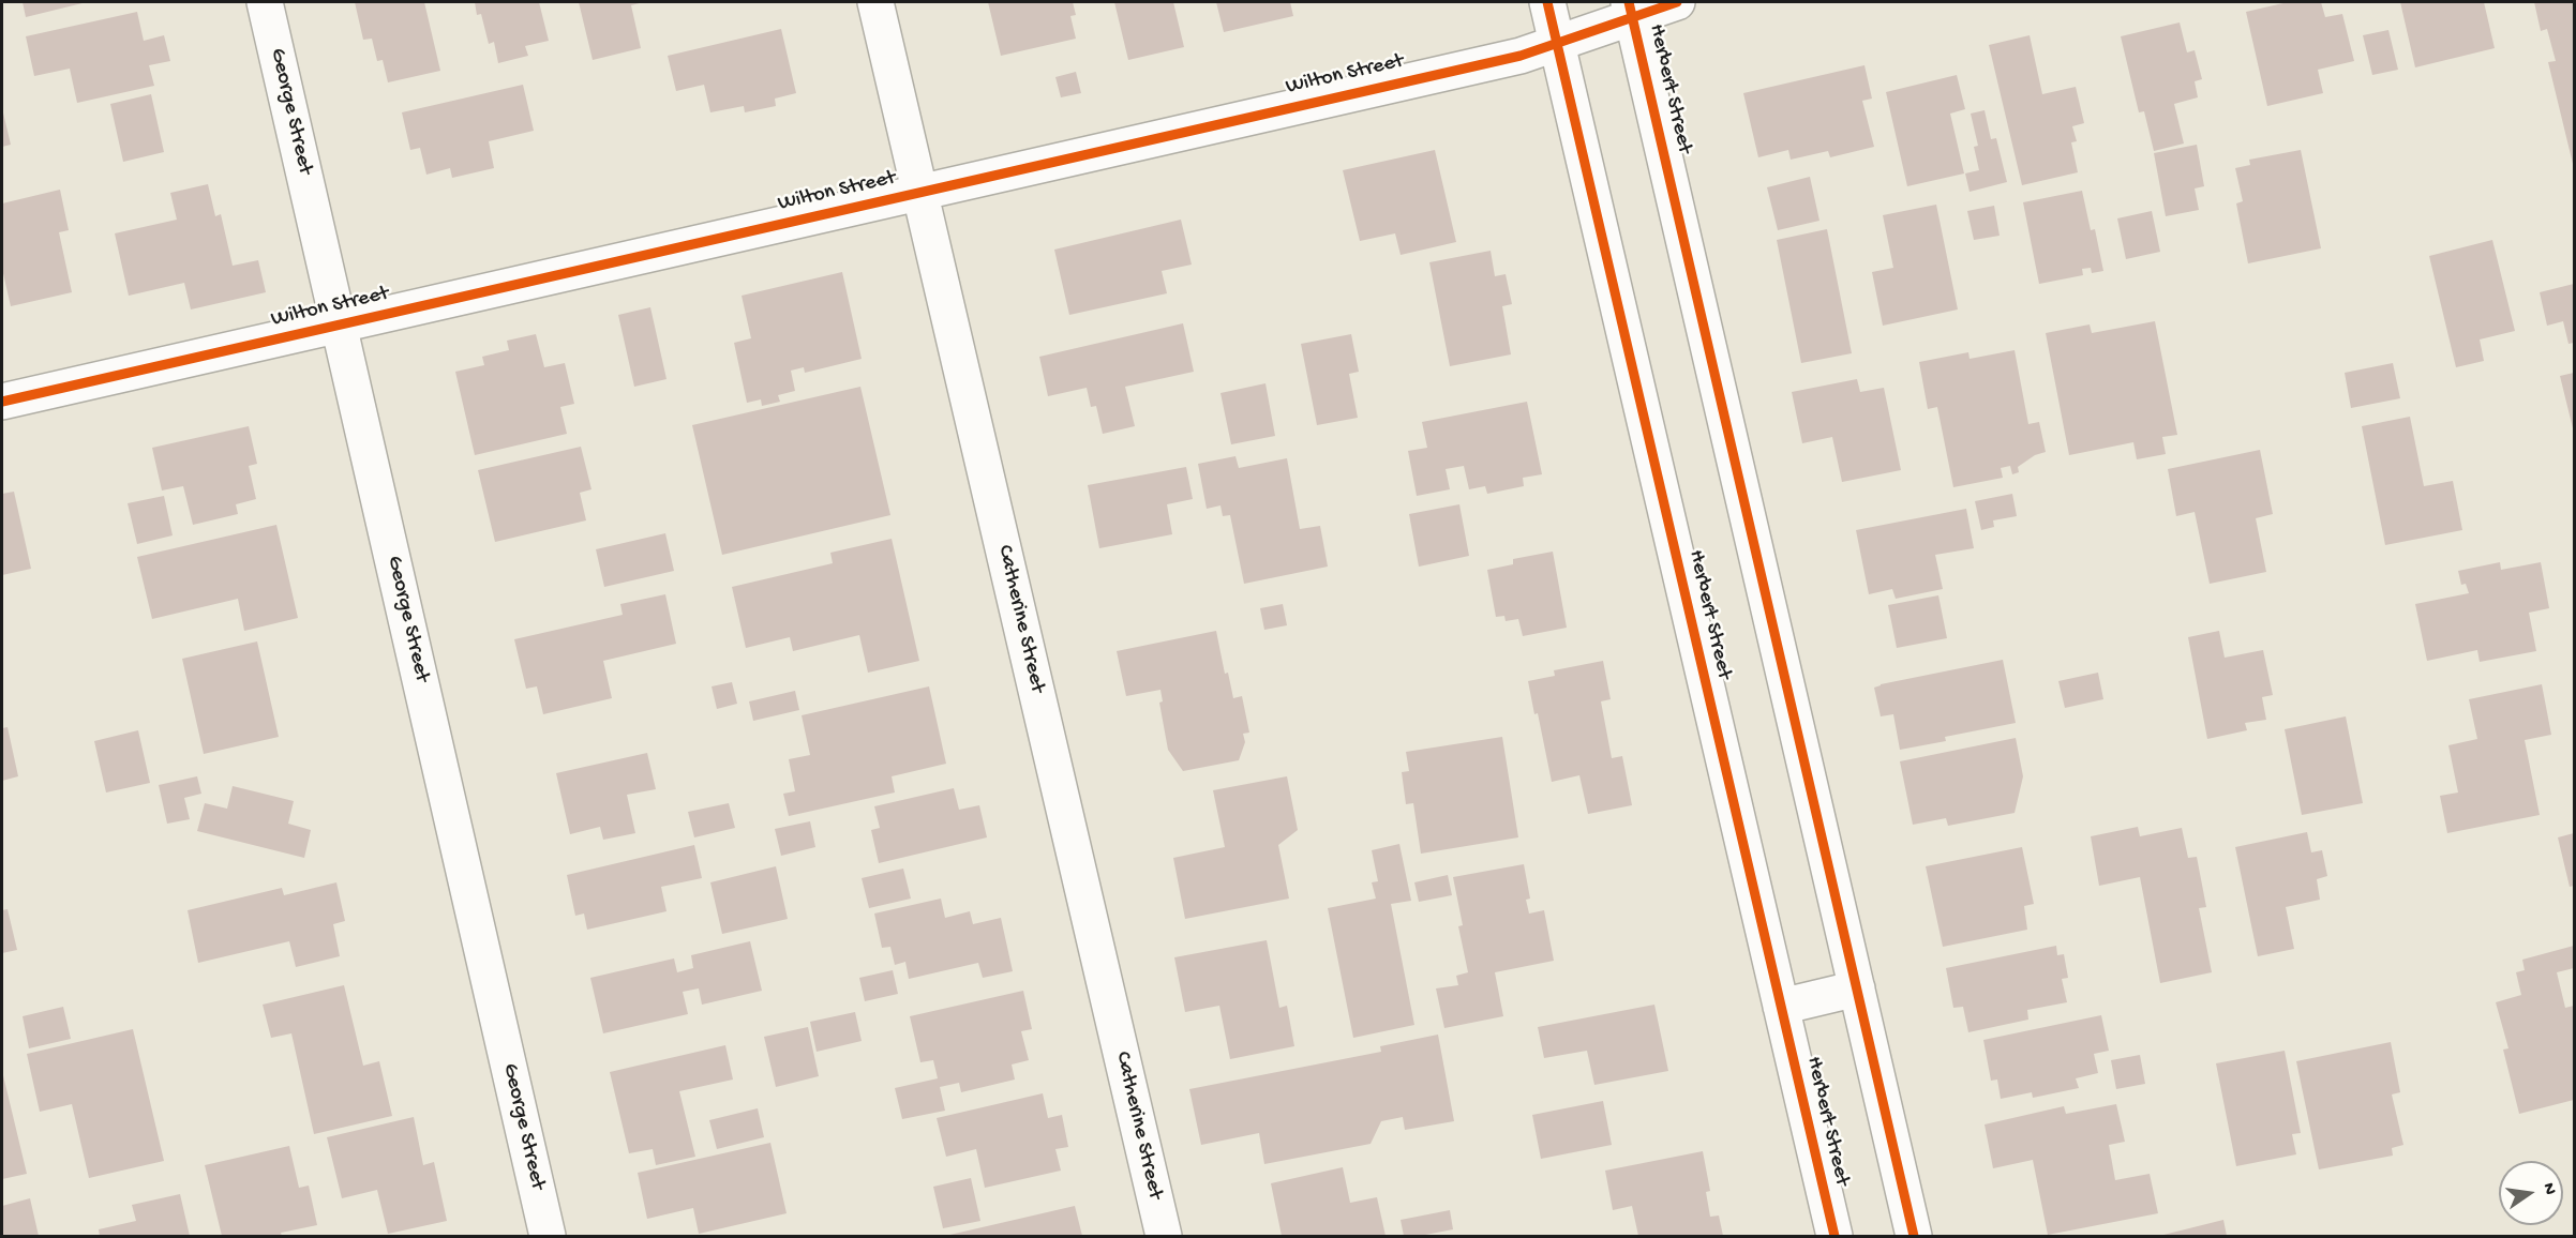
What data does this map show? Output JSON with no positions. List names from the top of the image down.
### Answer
{
  "streets": {
    "street": [
      "Wilton Street",
      "Herbert Street",
      "George Street",
      "Catherine Street"
    ]
  },
  "crossings": [
    ["Wilton Street", "Herbert Street"],
    ["Wilton Street", "George Street"],
    ["Wilton Street", "Catherine Street"]
  ],
  "north": "right"
}
